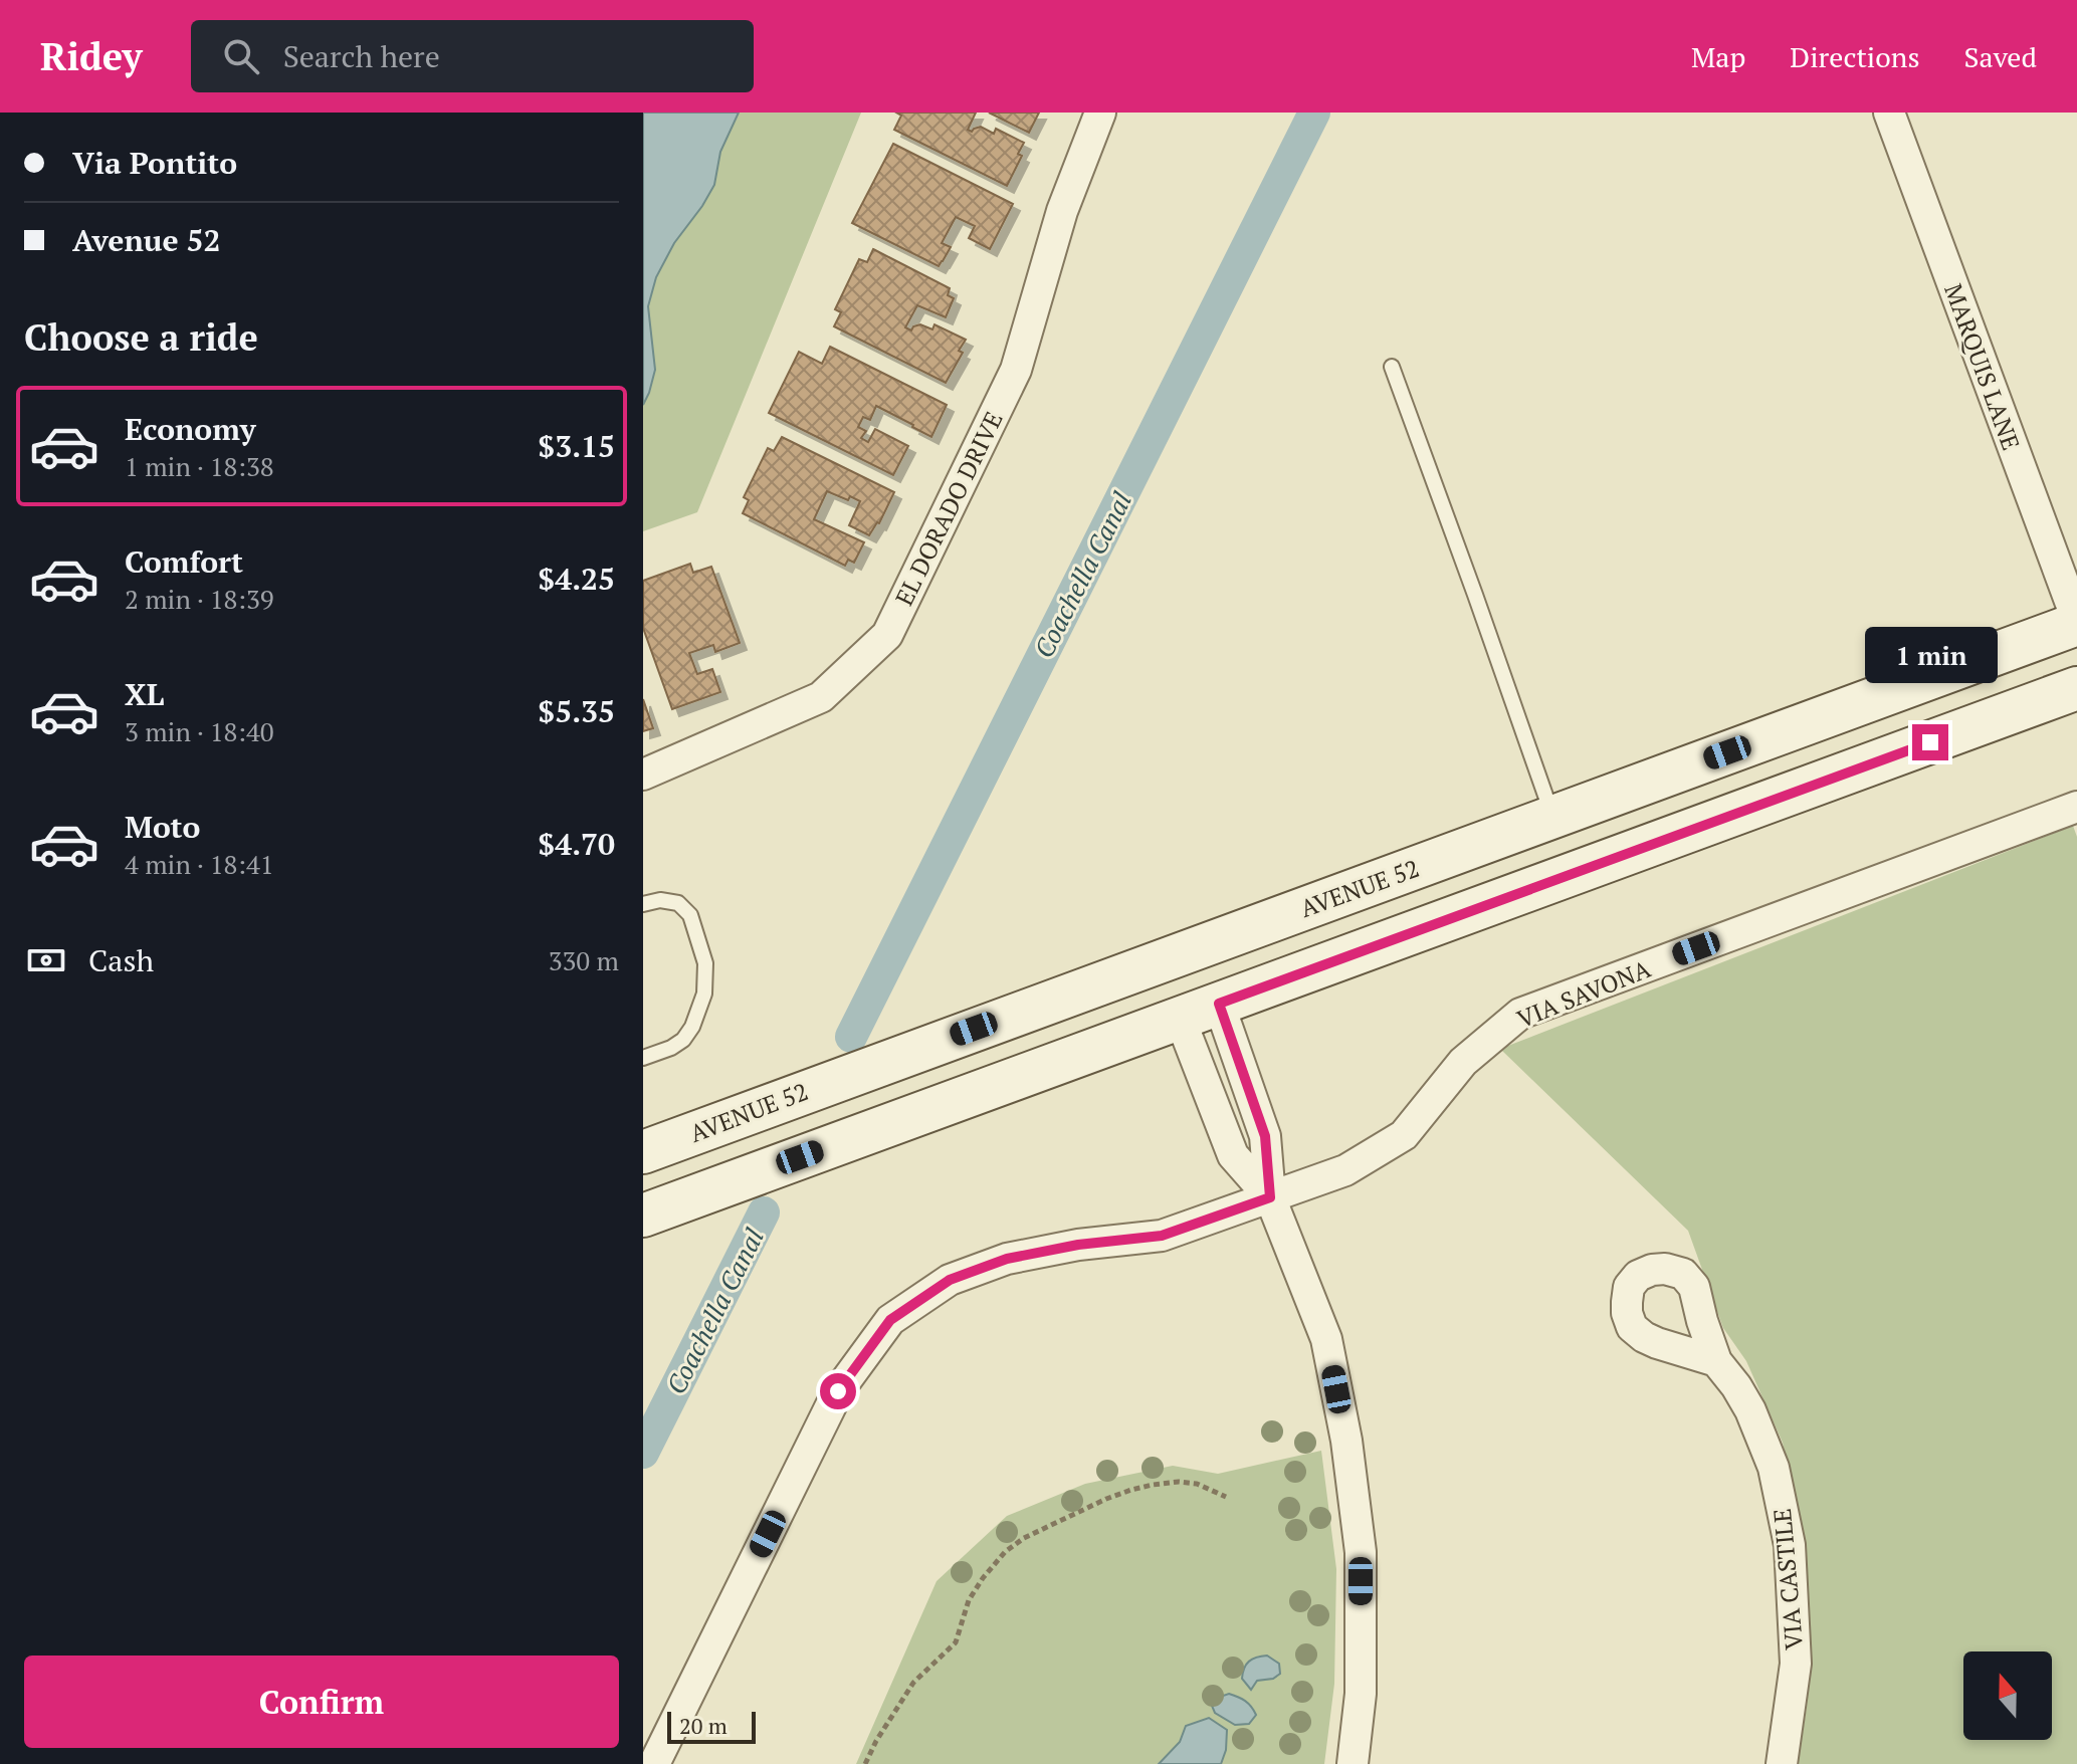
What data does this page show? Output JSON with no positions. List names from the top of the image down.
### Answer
{
  "streets": {
    "main road": ["AVENUE 52"],
    "street": [
      "MARQUIS LANE",
      "EL DORADO DRIVE",
      "VIA SAVONA",
      "VIA CASTILE"
    ]
  },
  "crossings": [
    ["MARQUIS LANE", "AVENUE 52"]
  ],
  "water": ["Coachella Canal"],
  "scale_bar": "20 m",
  "north": "top",
  "page": {
    "header": "Ridey",
    "search": "Search here",
    "nav": ["Map", "Directions", "Saved"],
    "banner": ["Via Pontito", "Avenue 52"],
    "heading": "Choose a ride",
    "list": [
      {
        "name": "Economy",
        "note": "1 min · 18:38",
        "value": "$3.15"
      },
      {
        "name": "Comfort",
        "note": "2 min · 18:39",
        "value": "$4.25"
      },
      {
        "name": "XL",
        "note": "3 min · 18:40",
        "value": "$5.35"
      },
      {
        "name": "Moto",
        "note": "4 min · 18:41",
        "value": "$4.70"
      }
    ],
    "bubble": "1 min",
    "pay": ["Cash", "330 m"],
    "buttons": "Confirm",
    "scale": "20 m"
  }
}
